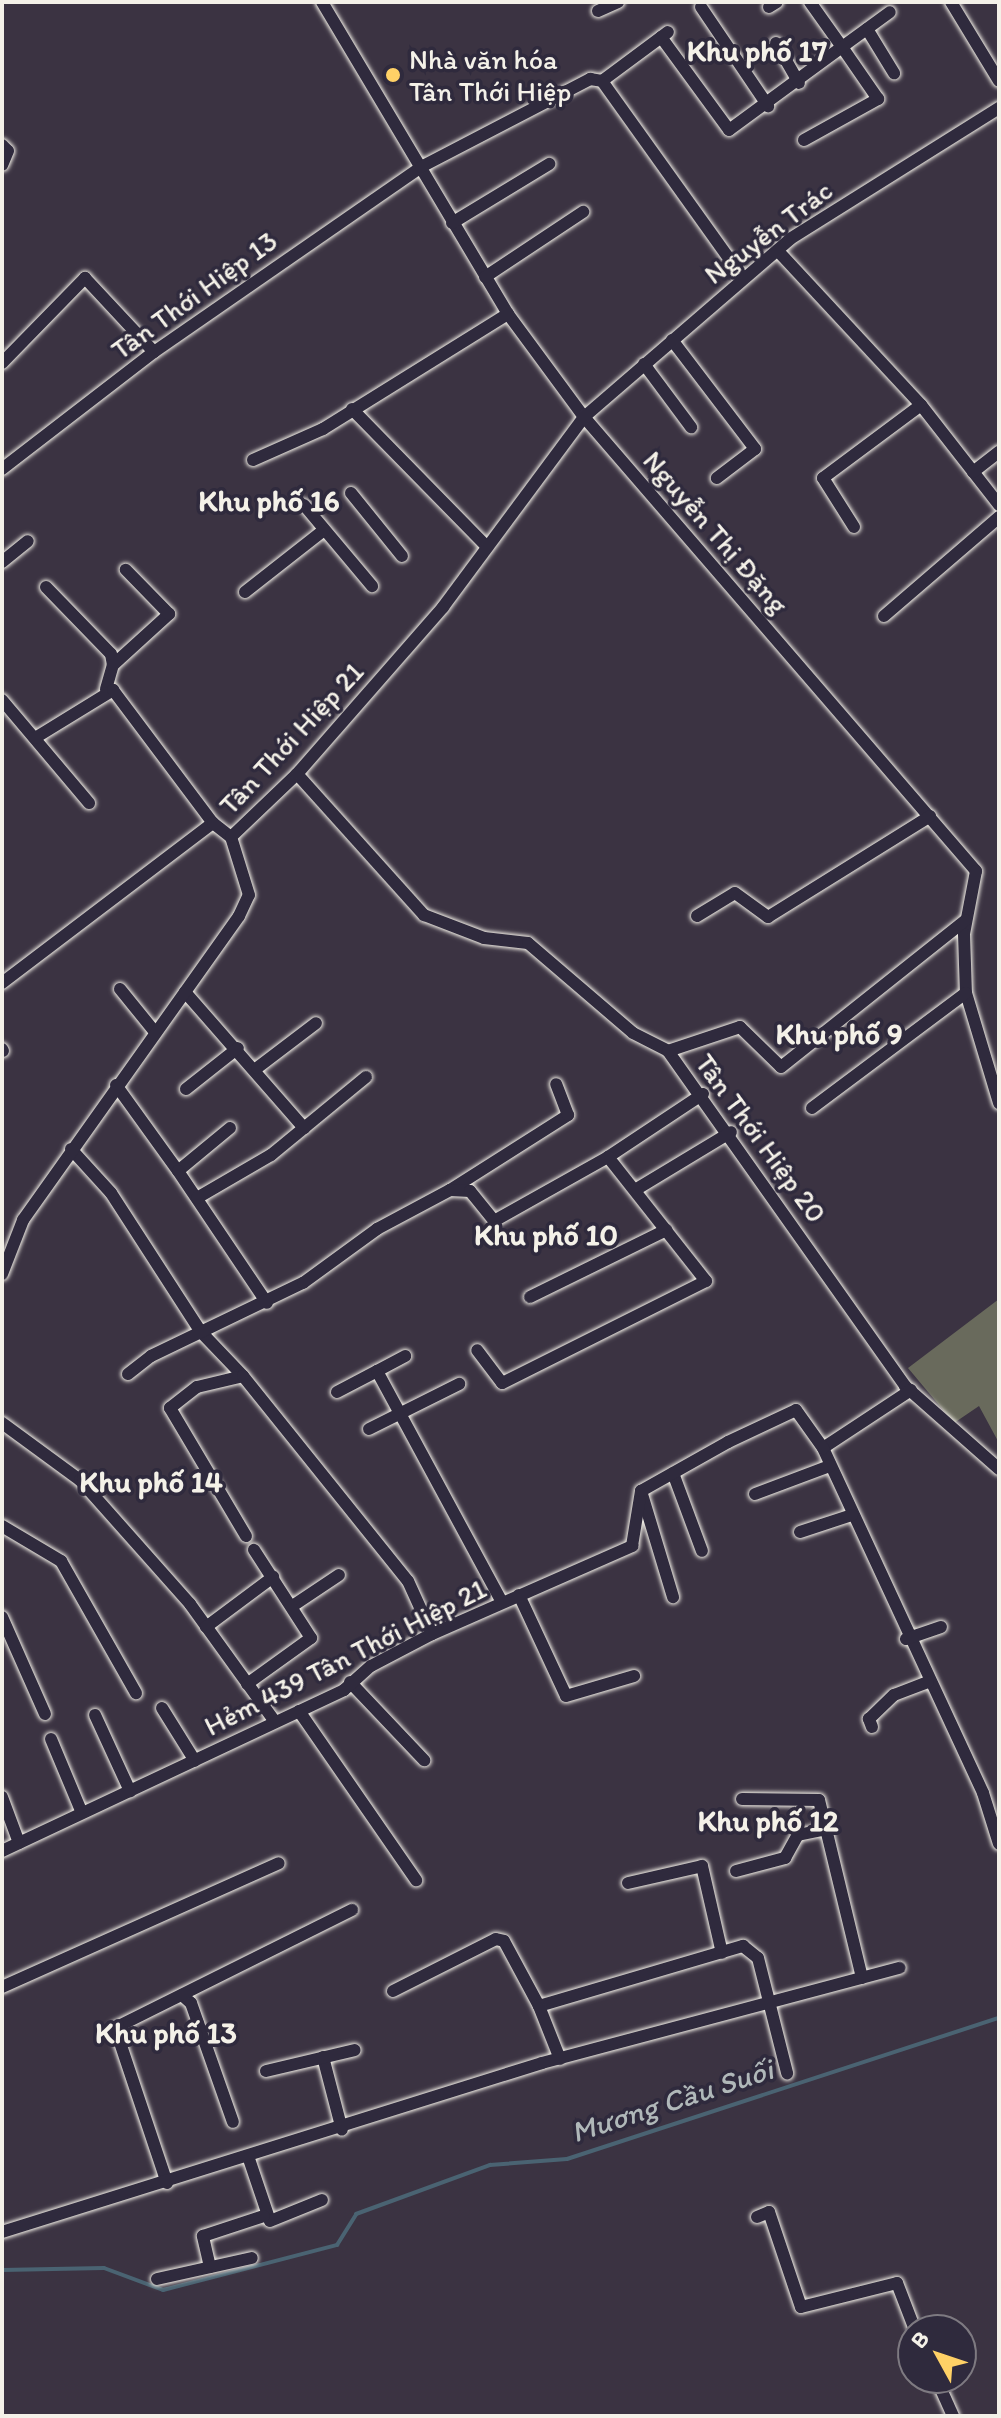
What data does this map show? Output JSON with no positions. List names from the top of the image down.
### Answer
{
  "streets": {
    "street": [
      "Nguyễn Trác",
      "Tân Thới Hiệp 13",
      "Nguyễn Thị Đặng",
      "Tân Thới Hiệp 21",
      "Tân Thới Hiệp 20",
      "Hẻm 439 Tân Thới Hiệp 21"
    ]
  },
  "crossings": [
    ["Nguyễn Trác", "Nguyễn Thị Đặng"],
    ["Nguyễn Trác", "Tân Thới Hiệp 21"],
    ["Tân Thới Hiệp 13", "Nguyễn Thị Đặng"],
    ["Nguyễn Thị Đặng", "Tân Thới Hiệp 21"],
    ["Tân Thới Hiệp 21", "Tân Thới Hiệp 20"]
  ],
  "districts": [
    "Khu phố 17",
    "Khu phố 16",
    "Khu phố 9",
    "Khu phố 10",
    "Khu phố 14",
    "Khu phố 12",
    "Khu phố 13"
  ],
  "water": ["Mương Cầu Suối"],
  "places": ["Nhà văn hóa Tân Thới Hiệp"],
  "north": "top left"
}
